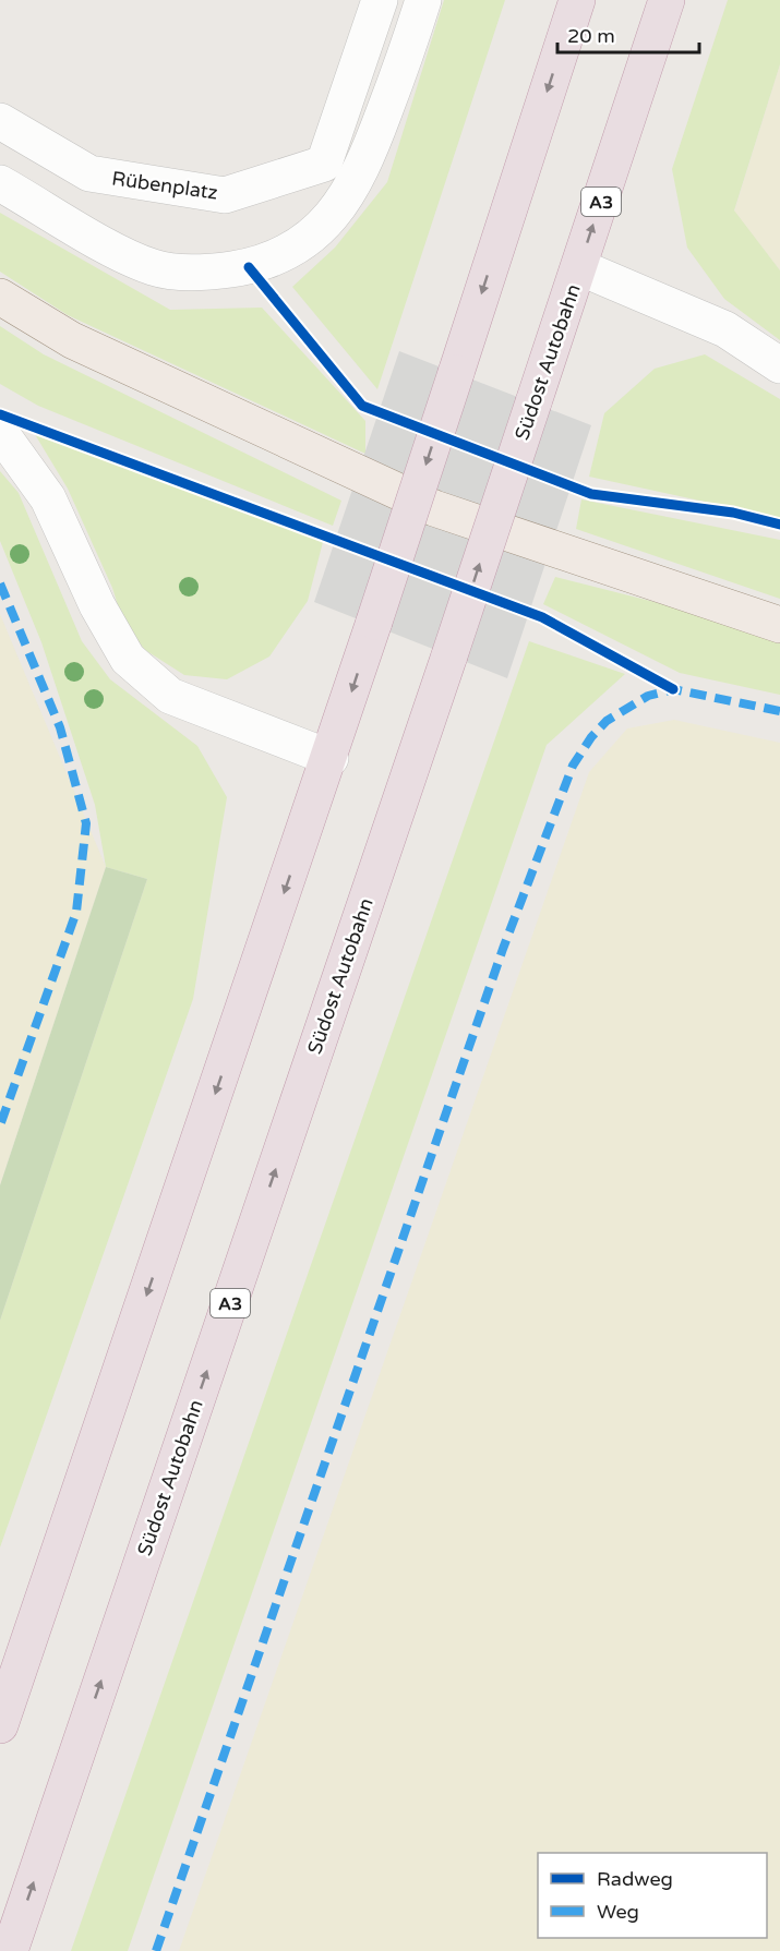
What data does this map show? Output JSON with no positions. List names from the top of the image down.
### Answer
{
  "streets": {
    "highway": ["A3", "Südost Autobahn"],
    "lane": ["Rübenplatz"]
  },
  "legend": ["Radweg", "Weg"],
  "scale_bar": "20 m"
}
